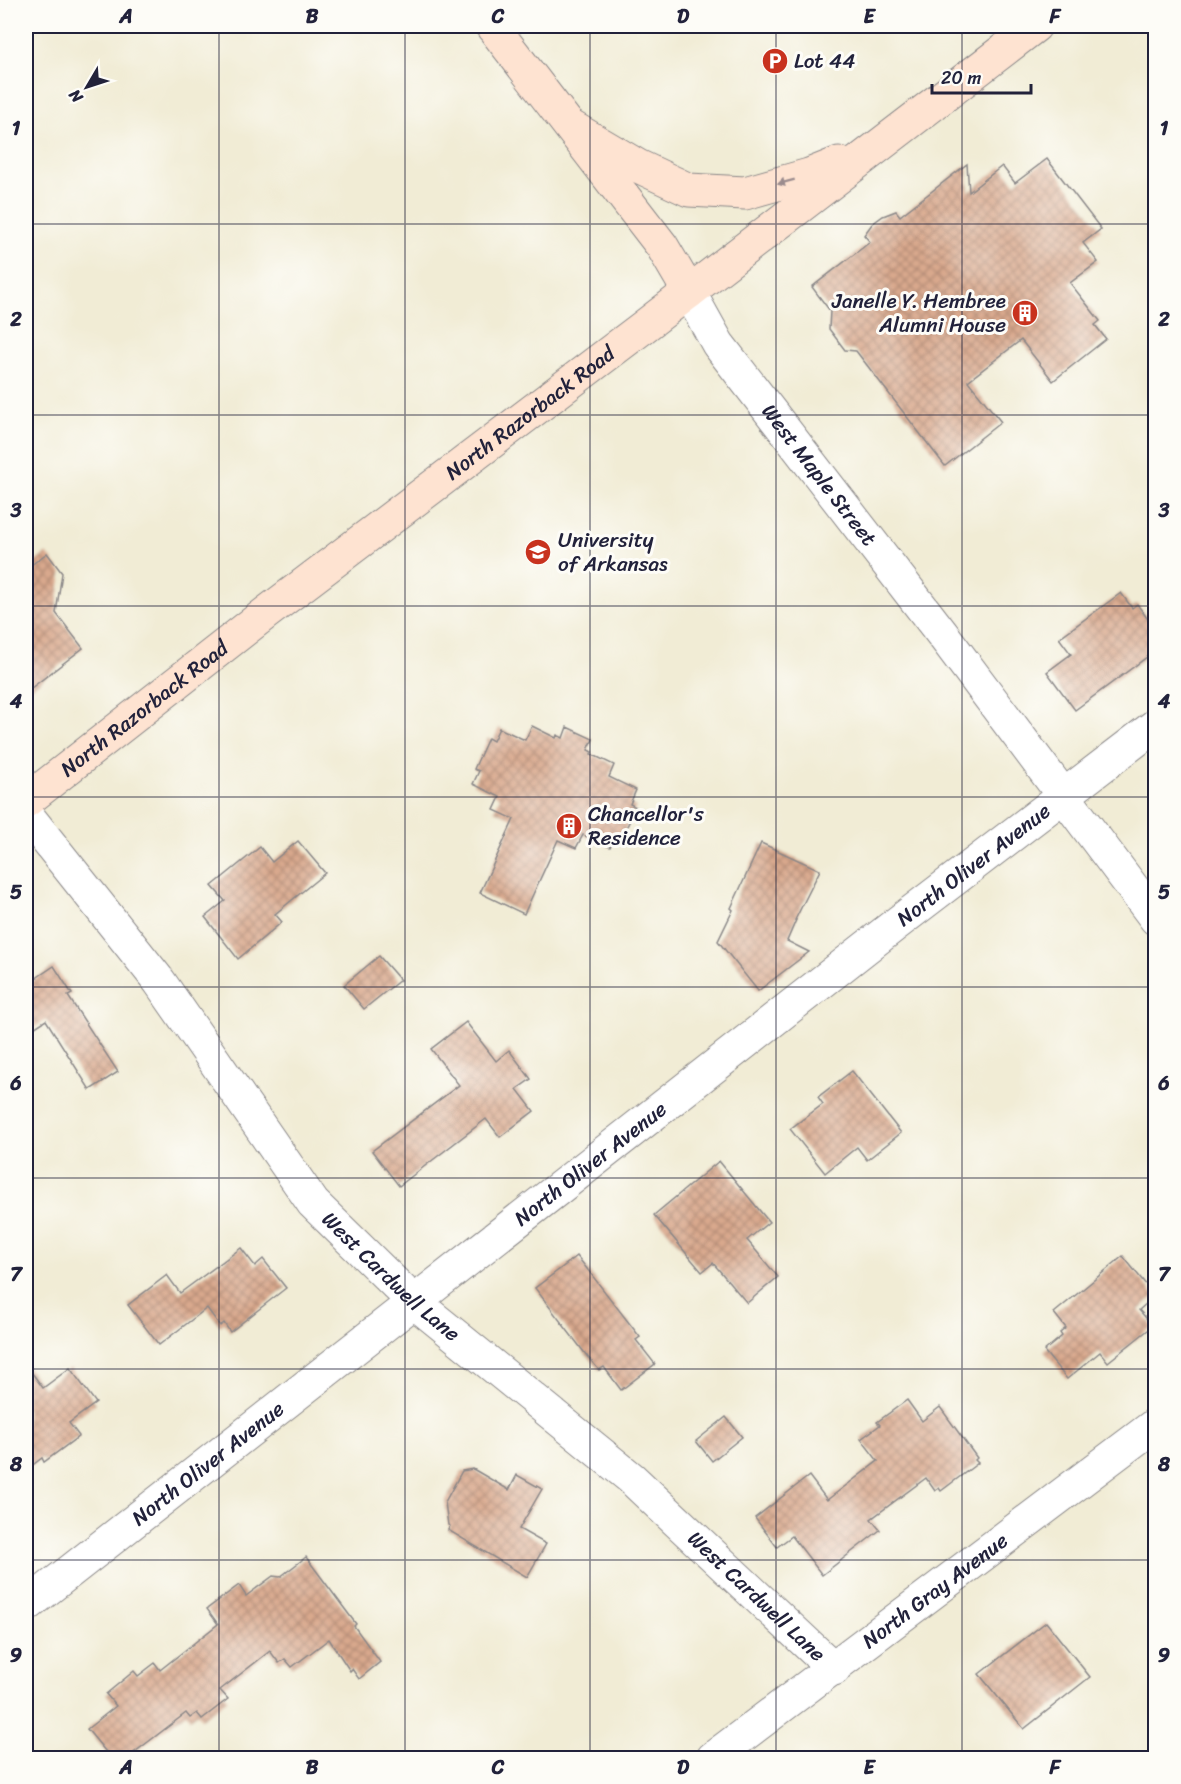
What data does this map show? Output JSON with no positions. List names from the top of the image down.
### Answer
{
  "streets": {
    "main road": ["North Razorback Road", "West Maple Street"],
    "street": ["North Oliver Avenue", "West Cardwell Lane", "North Gray Avenue"]
  },
  "crossings": [
    ["North Razorback Road", "West Maple Street"],
    ["West Maple Street", "North Oliver Avenue"],
    ["North Oliver Avenue", "West Cardwell Lane"],
    ["West Cardwell Lane", "North Gray Avenue"]
  ],
  "places": {
    "parking": ["Lot 44"],
    "building": ["Janelle Y. Hembree Alumni House", "Chancellor's Residence"],
    "school or university": ["University of Arkansas"]
  },
  "scale_bar": "20 m",
  "north": "bottom left",
  "grid": {
    "columns": [
      "A",
      "B",
      "C",
      "D",
      "E",
      "F"
    ],
    "rows": [
      "1",
      "2",
      "3",
      "4",
      "5",
      "6",
      "7",
      "8",
      "9"
    ]
  }
}
